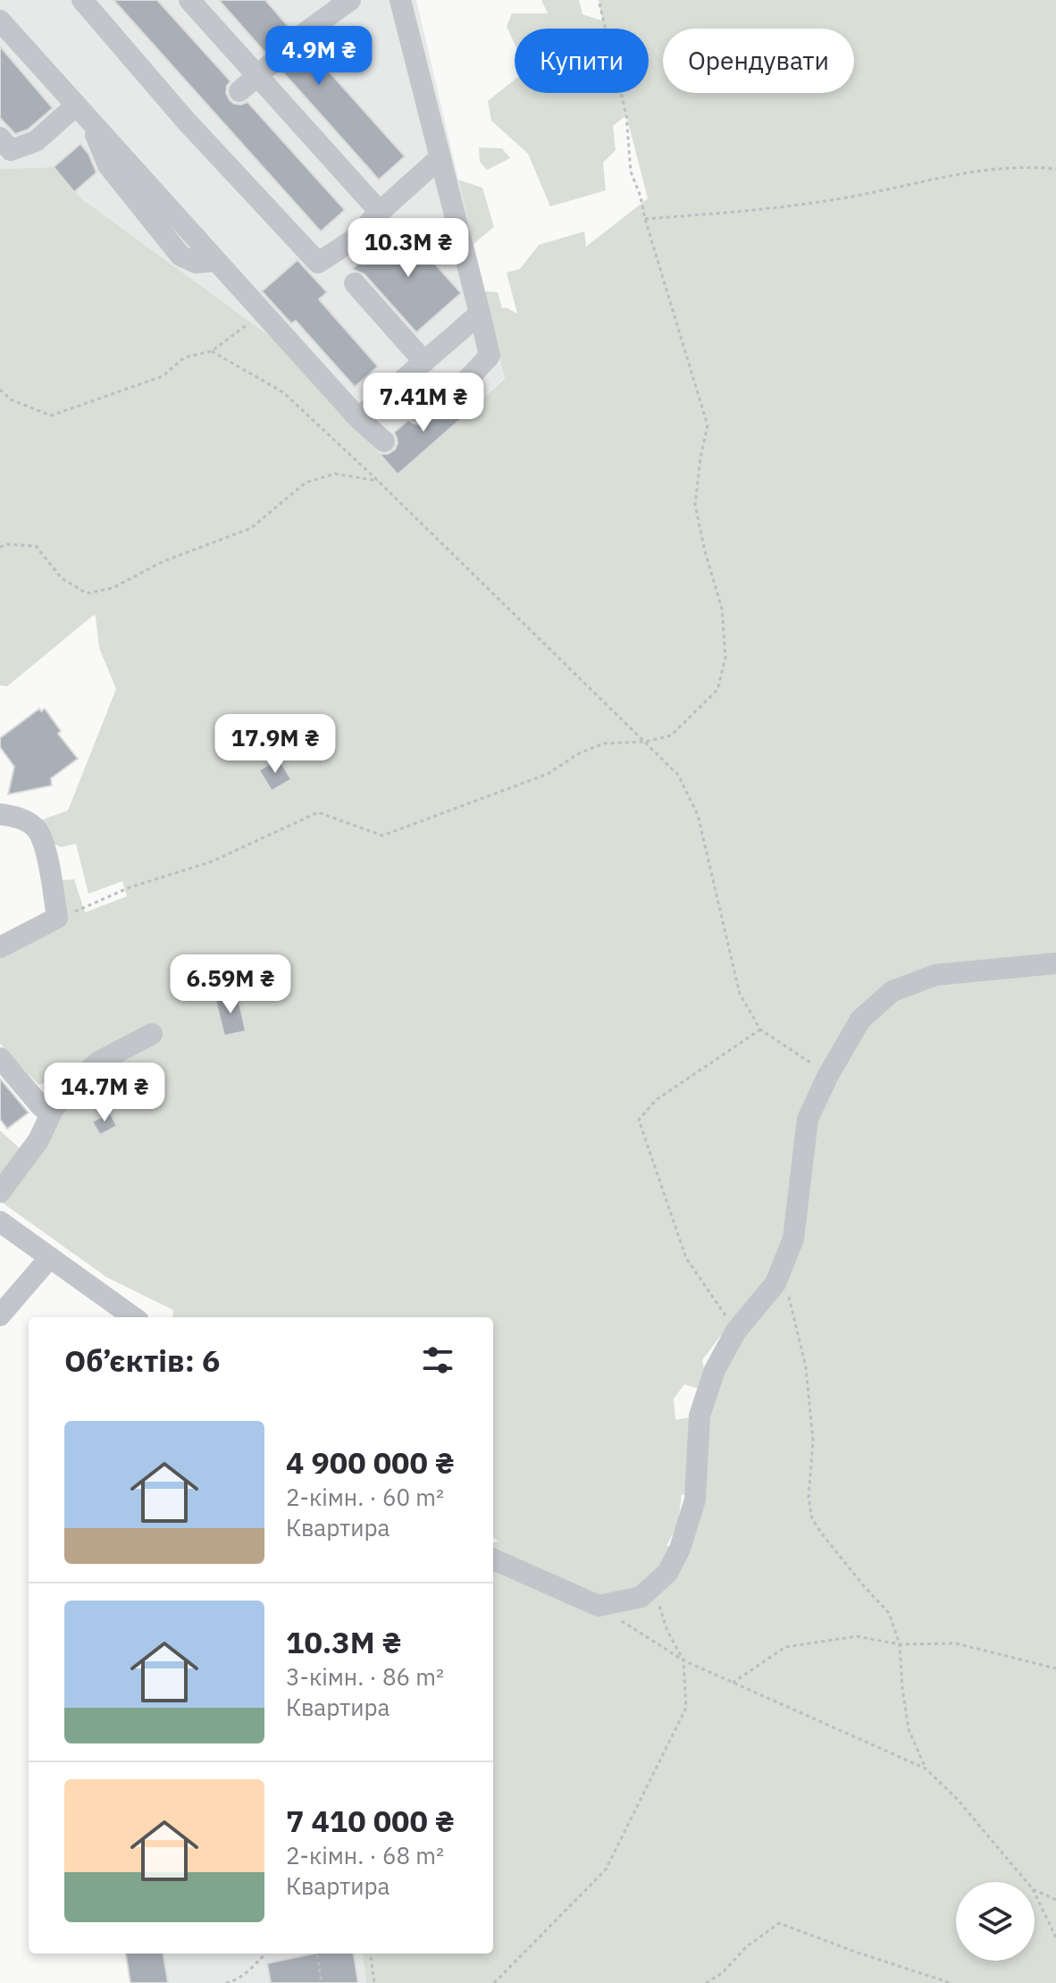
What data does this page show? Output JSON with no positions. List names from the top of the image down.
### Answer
{
  "page": {
    "price": [
      "4.9M ₴",
      "10.3M ₴",
      "7.41M ₴",
      "17.9M ₴",
      "6.59M ₴",
      "14.7M ₴"
    ],
    "chip": ["Купити", "Орендувати"],
    "heading": "Об’єктів: 6",
    "list": [
      {
        "name": "4 900 000 ₴",
        "note": "2-кімн. · 60 m² · Квартира"
      },
      {
        "name": "10.3M ₴",
        "note": "3-кімн. · 86 m² · Квартира"
      },
      {
        "name": "7 410 000 ₴",
        "note": "2-кімн. · 68 m² · Квартира"
      }
    ]
  }
}
